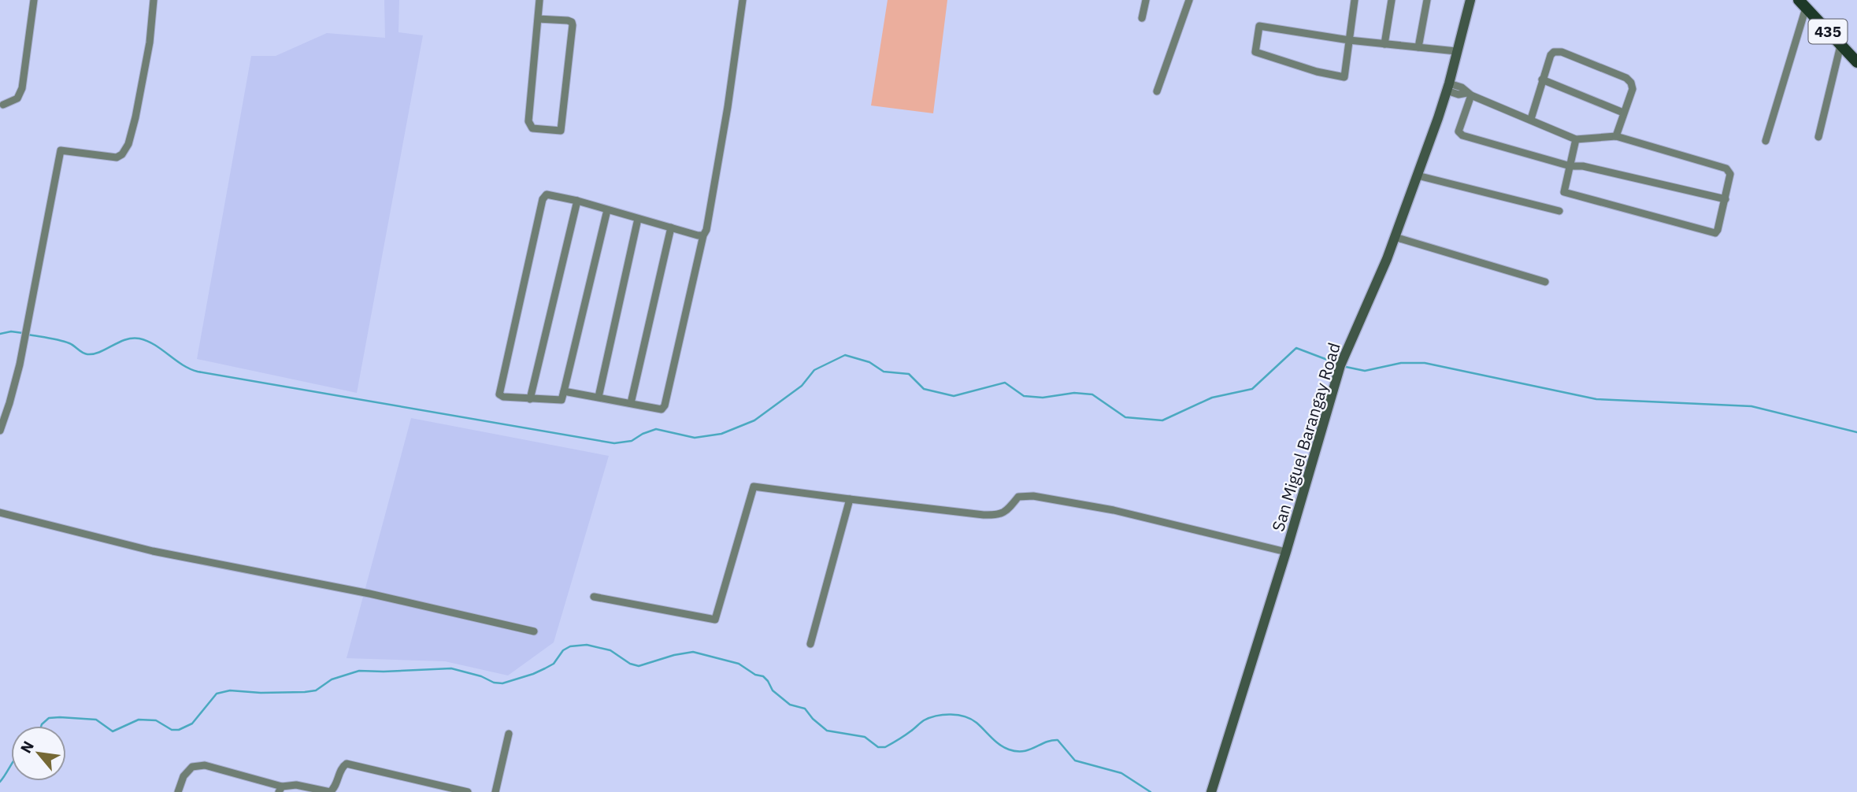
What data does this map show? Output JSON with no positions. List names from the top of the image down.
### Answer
{
  "streets": {
    "main road": ["435"],
    "street": ["San Miguel Barangay Road"]
  },
  "north": "top left"
}
